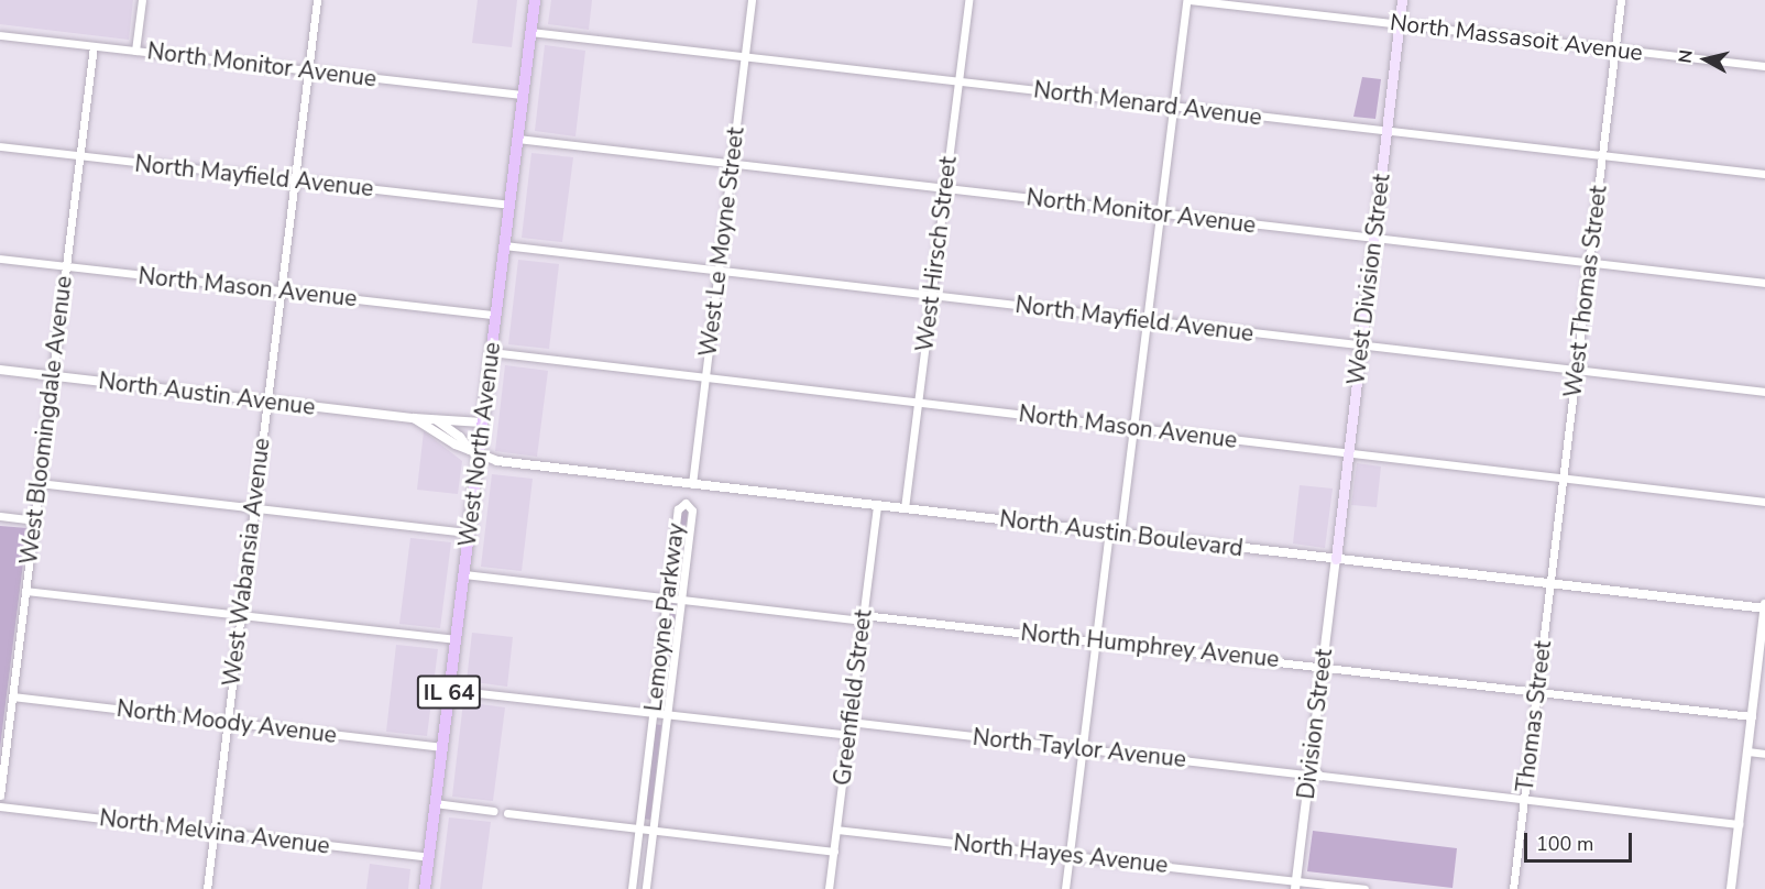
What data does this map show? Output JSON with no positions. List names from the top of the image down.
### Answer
{
  "streets": {
    "main road": ["West Division Street", "West North Avenue", "IL 64"],
    "street": [
      "North Massasoit Avenue",
      "North Monitor Avenue",
      "North Menard Avenue",
      "North Mayfield Avenue",
      "West Le Moyne Street",
      "West Hirsch Street",
      "North Mason Avenue",
      "West Thomas Street",
      "North Austin Avenue",
      "West Bloomingdale Avenue",
      "North Austin Boulevard",
      "West Wabansia Avenue",
      "Lemoyne Parkway",
      "North Humphrey Avenue",
      "Greenfield Street",
      "Thomas Street",
      "North Moody Avenue",
      "Division Street",
      "North Taylor Avenue",
      "North Melvina Avenue",
      "North Hayes Avenue"
    ]
  },
  "crossings": [
    ["North Massasoit Avenue", "West Division Street"],
    ["North Massasoit Avenue", "West Thomas Street"],
    ["North Monitor Avenue", "West Le Moyne Street"],
    ["North Monitor Avenue", "West Hirsch Street"],
    ["North Monitor Avenue", "West Division Street"],
    ["North Monitor Avenue", "West Thomas Street"],
    ["North Monitor Avenue", "West Bloomingdale Avenue"],
    ["North Monitor Avenue", "West North Avenue"],
    ["North Monitor Avenue", "West Wabansia Avenue"],
    ["North Menard Avenue", "West Le Moyne Street"],
    ["North Menard Avenue", "West Hirsch Street"],
    ["North Menard Avenue", "West Division Street"],
    ["North Menard Avenue", "West Thomas Street"],
    ["North Menard Avenue", "West North Avenue"],
    ["North Mayfield Avenue", "West Le Moyne Street"],
    ["North Mayfield Avenue", "West Hirsch Street"],
    ["North Mayfield Avenue", "West Division Street"],
    ["North Mayfield Avenue", "West Thomas Street"],
    ["North Mayfield Avenue", "West Bloomingdale Avenue"],
    ["North Mayfield Avenue", "West North Avenue"],
    ["North Mayfield Avenue", "West Wabansia Avenue"],
    ["West Le Moyne Street", "North Mason Avenue"],
    ["West Le Moyne Street", "North Austin Boulevard"],
    ["West Hirsch Street", "North Mason Avenue"],
    ["West Hirsch Street", "North Austin Boulevard"],
    ["West Division Street", "North Mason Avenue"],
    ["West Division Street", "North Austin Boulevard"],
    ["West Division Street", "Division Street"],
    ["North Mason Avenue", "West Thomas Street"],
    ["North Mason Avenue", "West Bloomingdale Avenue"],
    ["North Mason Avenue", "West North Avenue"],
    ["North Mason Avenue", "West Wabansia Avenue"],
    ["West Thomas Street", "North Austin Boulevard"],
    ["West Thomas Street", "Thomas Street"],
    ["North Austin Avenue", "West Bloomingdale Avenue"],
    ["North Austin Avenue", "West North Avenue"],
    ["North Austin Avenue", "North Austin Boulevard"],
    ["North Austin Avenue", "West Wabansia Avenue"],
    ["West Bloomingdale Avenue", "North Moody Avenue"],
    ["West North Avenue", "North Austin Boulevard"],
    ["West North Avenue", "North Humphrey Avenue"],
    ["West North Avenue", "North Moody Avenue"],
    ["West North Avenue", "North Melvina Avenue"],
    ["North Austin Boulevard", "Greenfield Street"],
    ["North Austin Boulevard", "Thomas Street"],
    ["North Austin Boulevard", "Division Street"],
    ["West Wabansia Avenue", "North Moody Avenue"],
    ["West Wabansia Avenue", "North Melvina Avenue"],
    ["Lemoyne Parkway", "North Humphrey Avenue"],
    ["North Humphrey Avenue", "Greenfield Street"],
    ["North Humphrey Avenue", "Thomas Street"],
    ["North Humphrey Avenue", "Division Street"],
    ["Greenfield Street", "North Taylor Avenue"],
    ["Greenfield Street", "North Hayes Avenue"],
    ["Division Street", "North Taylor Avenue"],
    ["Division Street", "North Hayes Avenue"]
  ],
  "scale_bar": "100 m",
  "north": "left"
}
